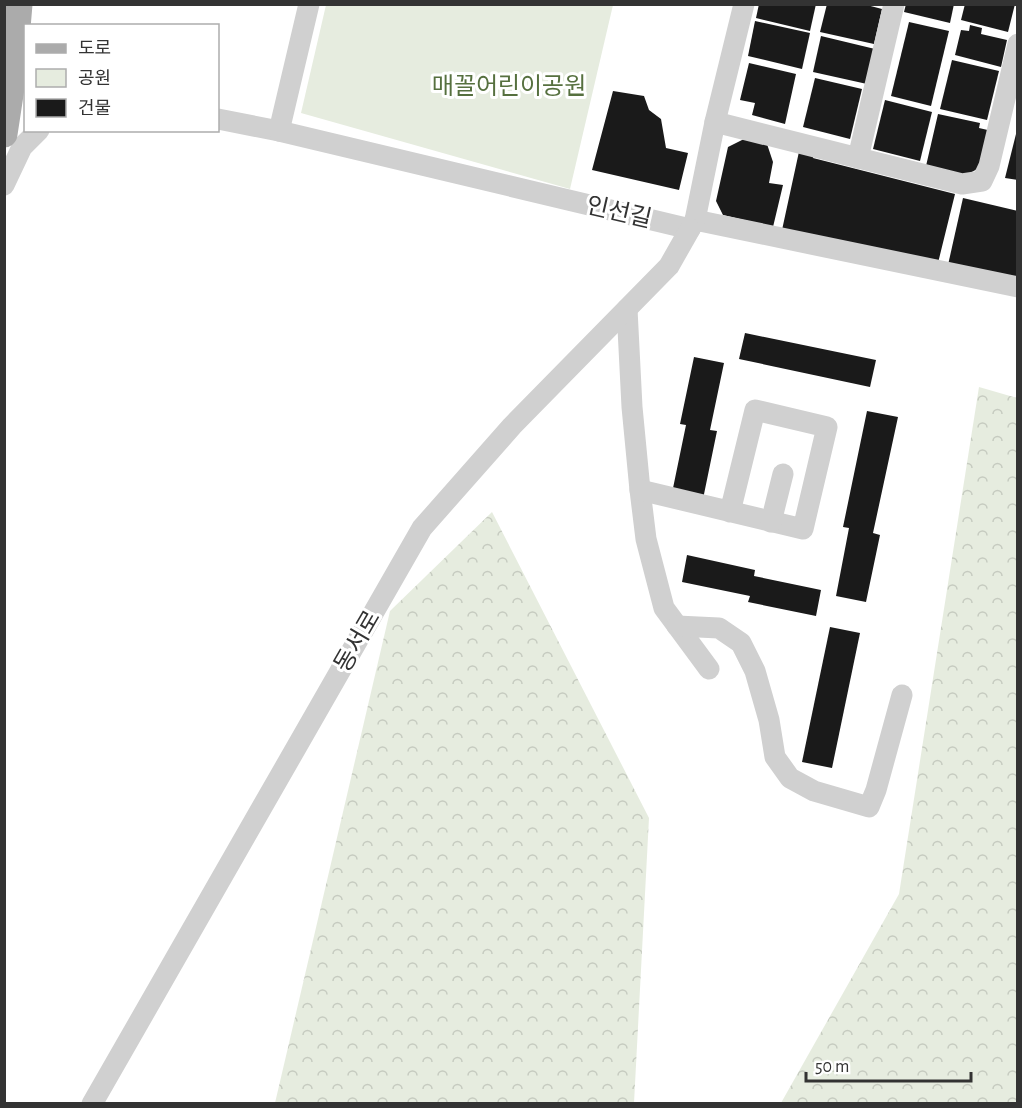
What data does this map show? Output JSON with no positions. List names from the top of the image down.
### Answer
{
  "streets": {
    "street": ["인선길", "동서로"]
  },
  "crossings": [
    ["인선길", "동서로"]
  ],
  "parks": ["매꼴어린이공원"],
  "legend": ["도로", "공원", "건물"],
  "scale_bar": "50 m"
}
